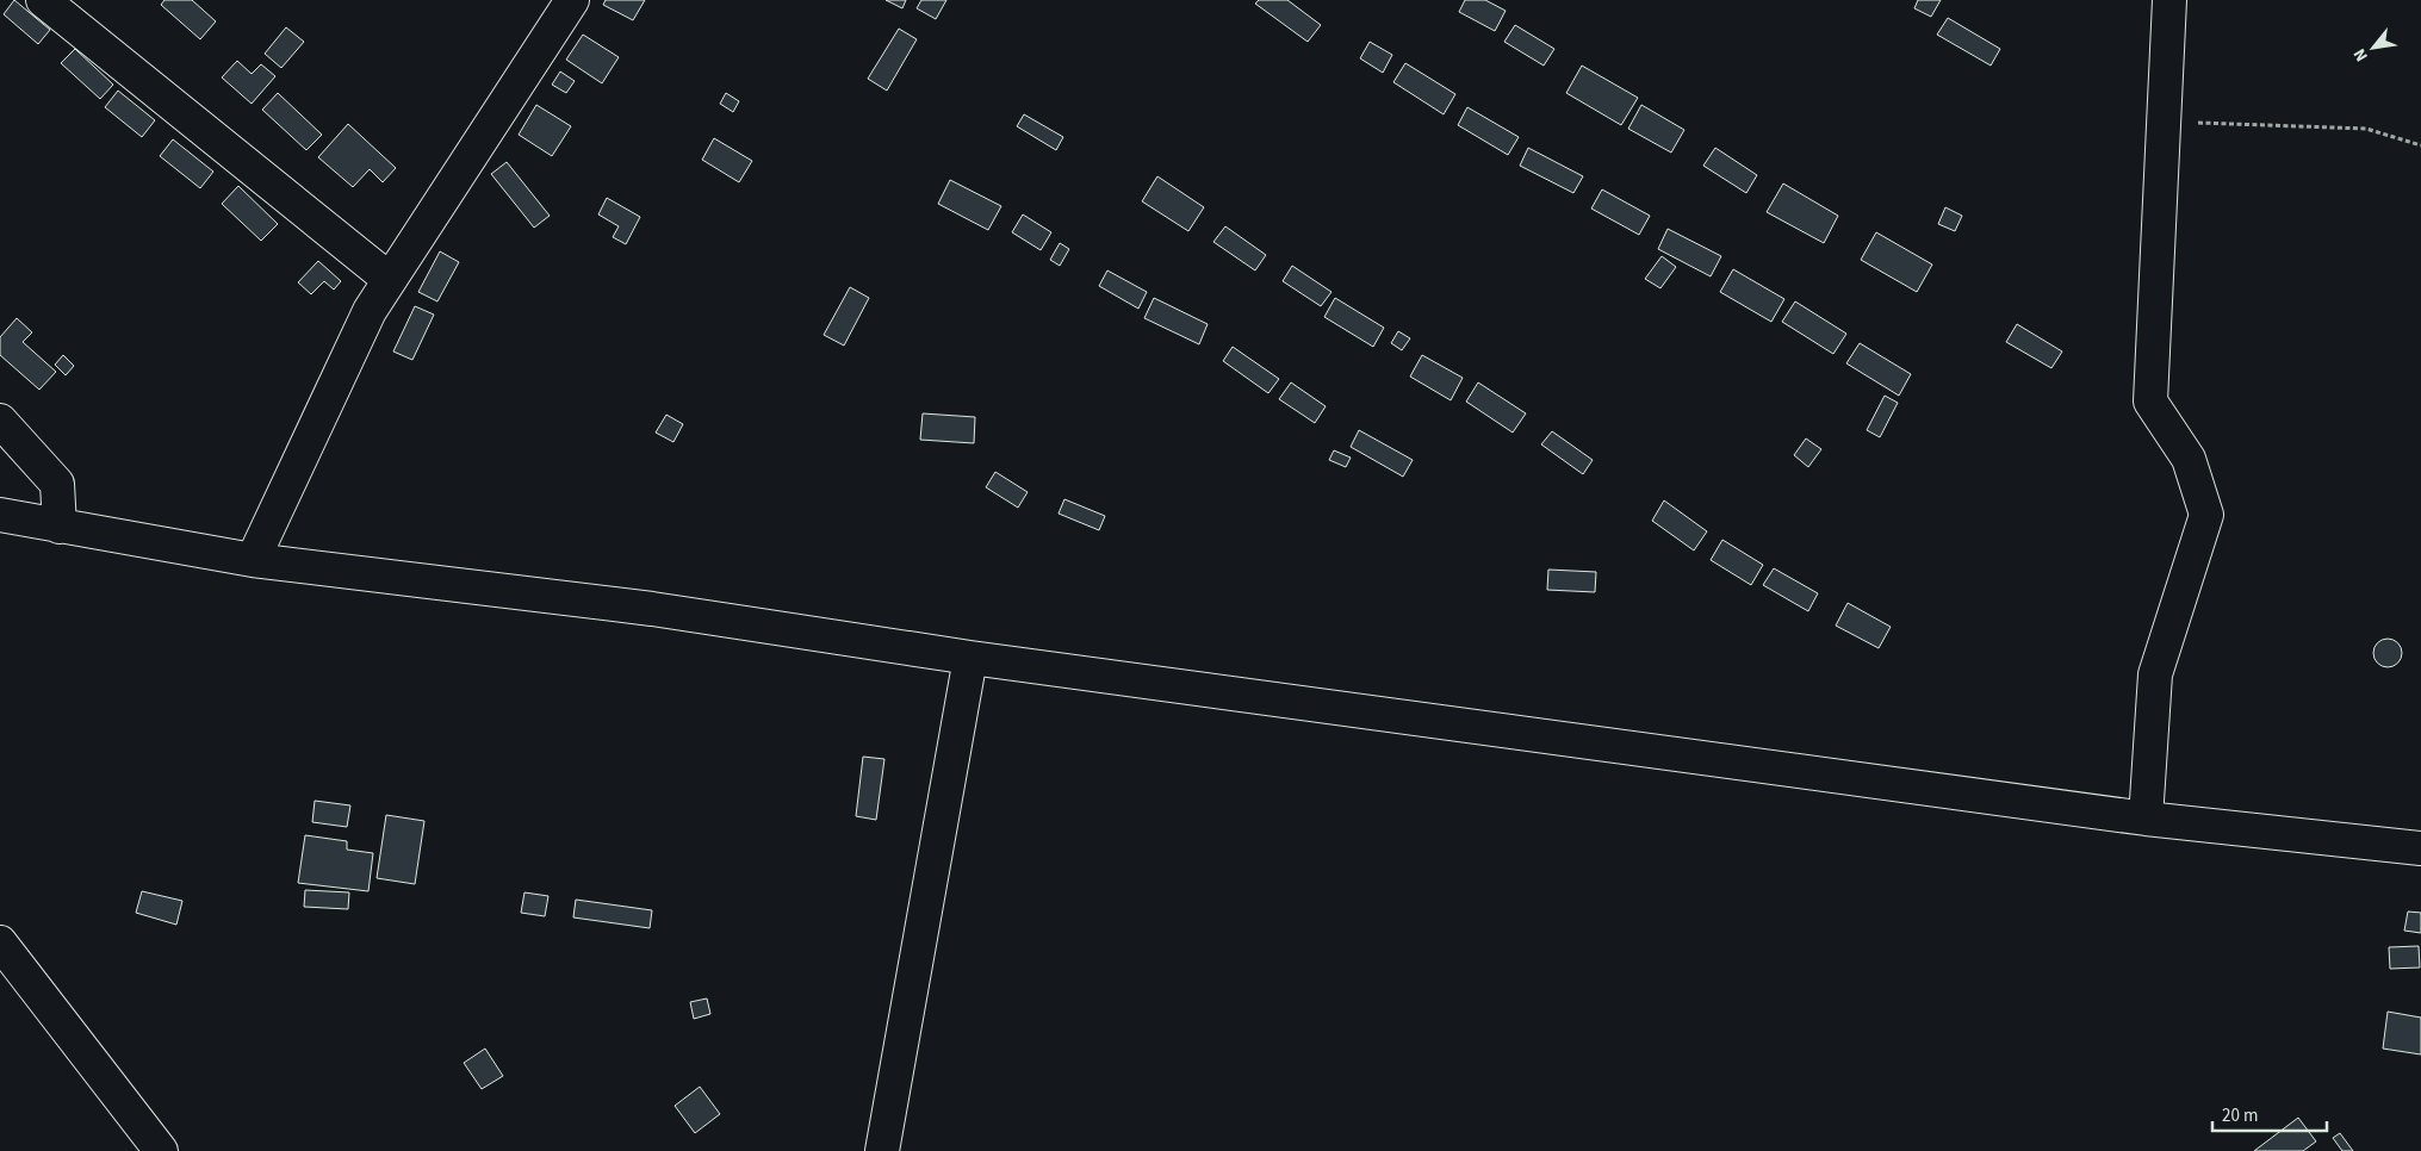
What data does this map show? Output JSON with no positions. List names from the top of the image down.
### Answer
{
  "scale_bar": "20 m",
  "north": "bottom left"
}
